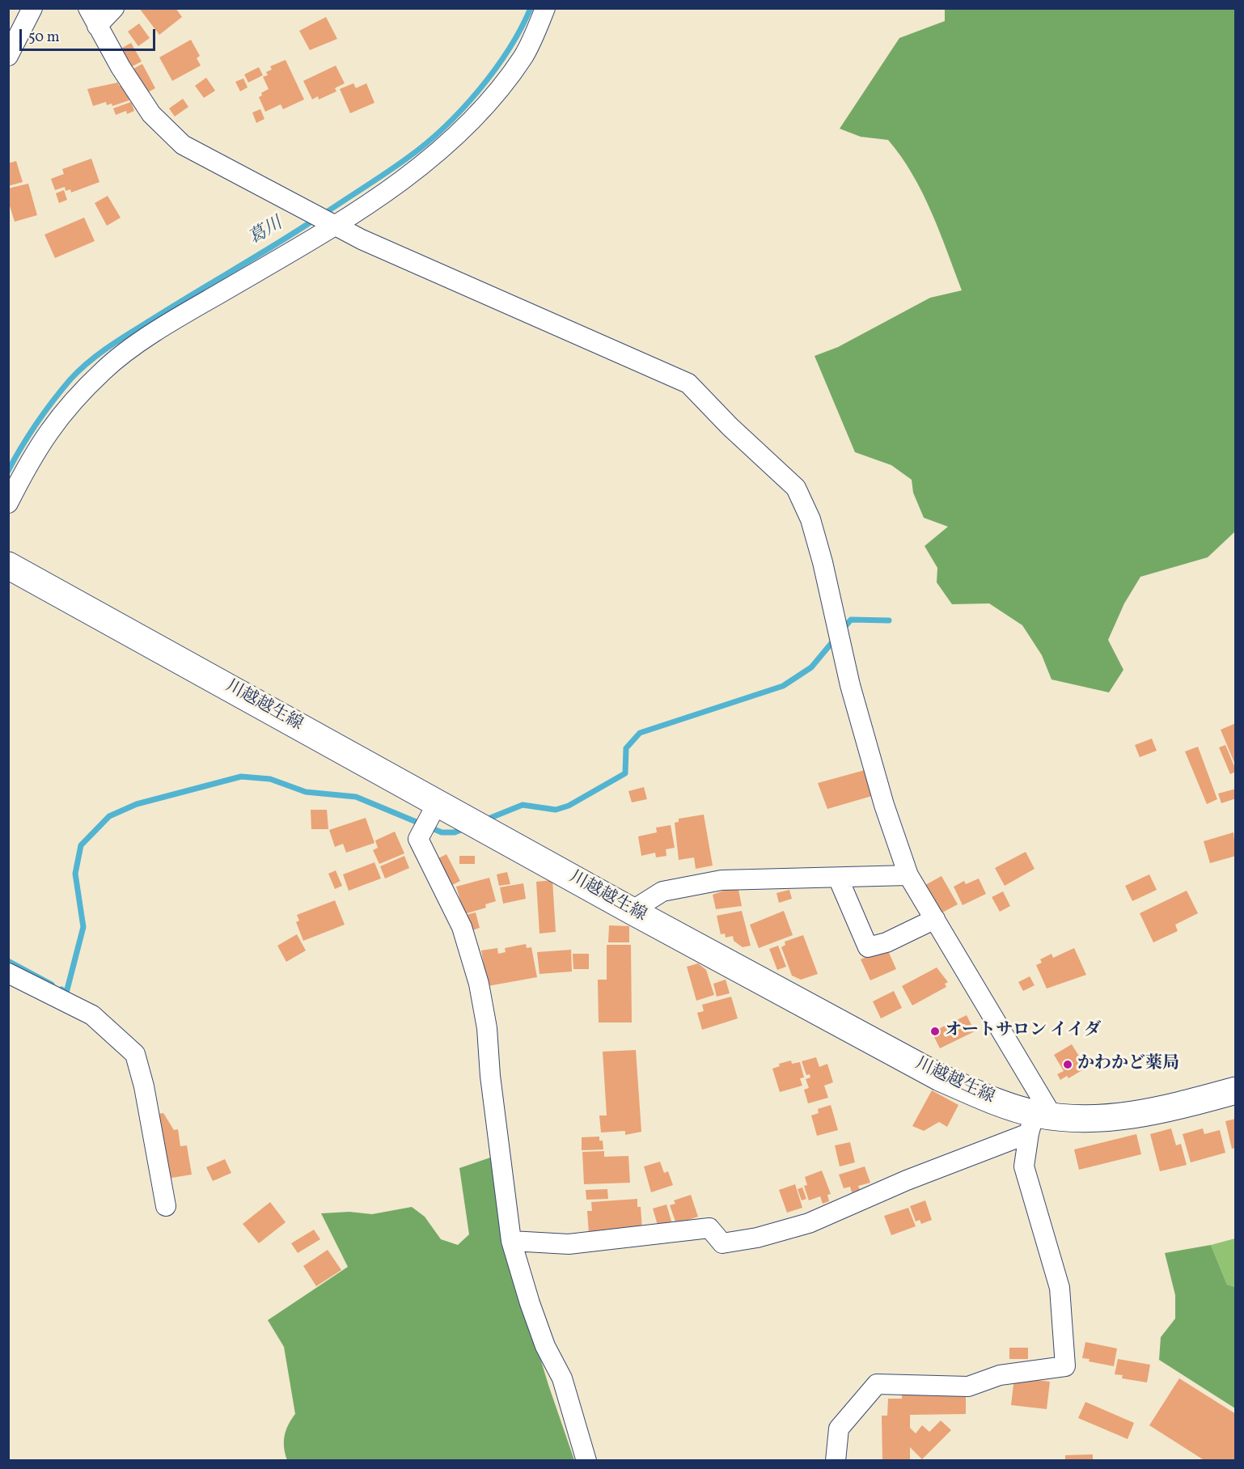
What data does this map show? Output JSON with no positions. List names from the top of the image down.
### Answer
{
  "streets": {
    "main road": ["川越越生線"]
  },
  "water": ["葛川"],
  "places": ["オートサロン イイダ", "かわかど薬局"],
  "scale_bar": "50 m"
}
